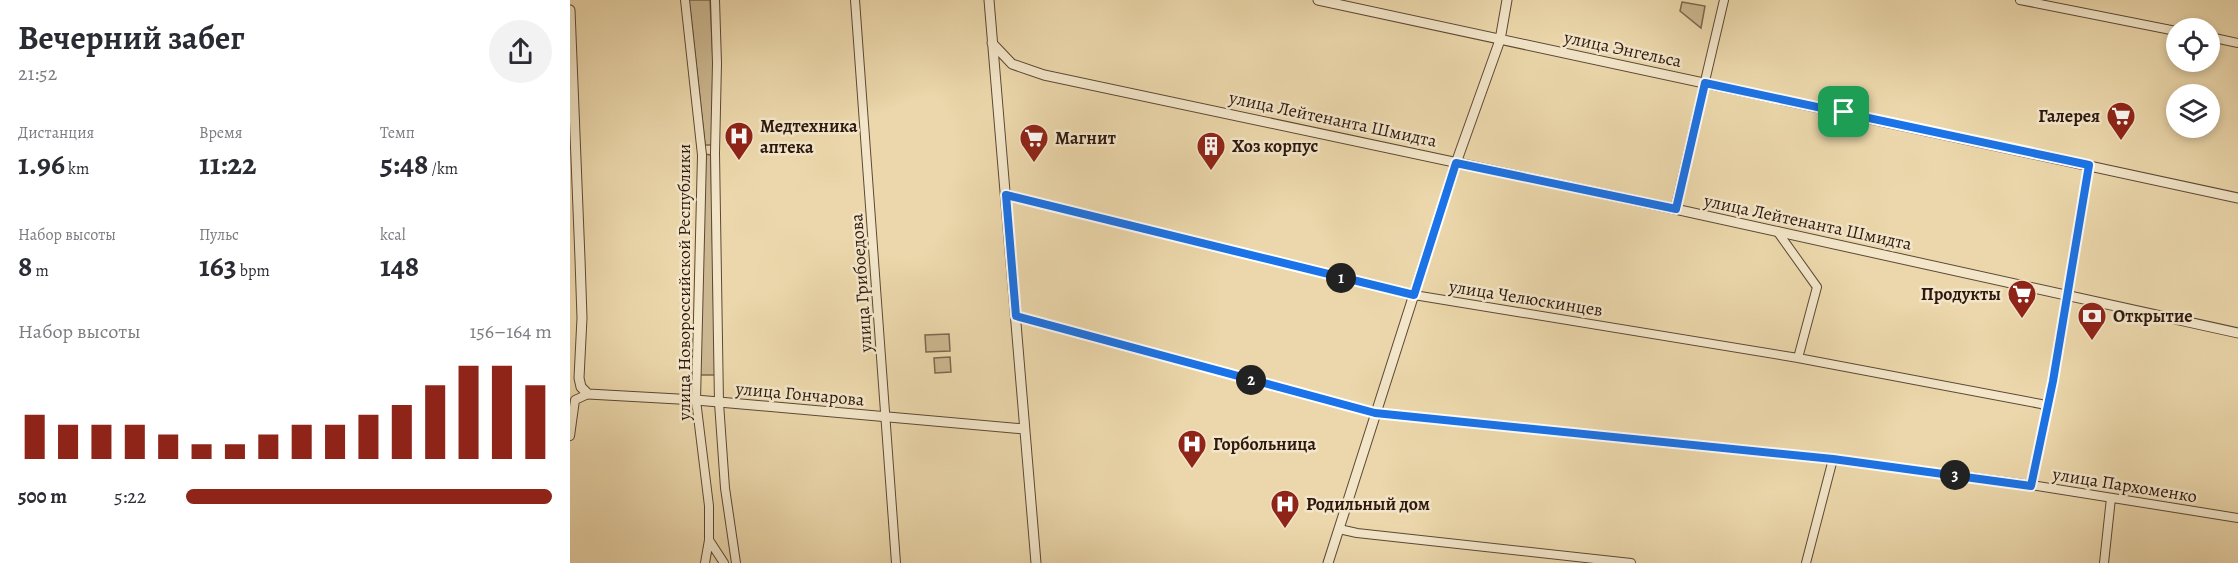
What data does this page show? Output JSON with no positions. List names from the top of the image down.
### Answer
{
  "streets": {
    "street": [
      "улица Энгельса",
      "улица Лейтенанта Шмидта",
      "улица Новороссийской Республики",
      "улица Грибоедова",
      "улица Челюскинцев",
      "улица Гончарова",
      "улица Пархоменко"
    ]
  },
  "crossings": [
    ["улица Новороссийской Республики", "улица Гончарова"],
    ["улица Грибоедова", "улица Гончарова"]
  ],
  "places": {
    "supermarket": ["Галерея", "Магнит", "Продукты"],
    "hospital": ["Медтехника аптека", "Горбольница", "Родильный дом"],
    "building": ["Хоз корпус"],
    "bank": ["Открытие"]
  },
  "page": {
    "heading": ["Вечерний забег", "21:52"],
    "stats": [
      ["Дистанция", "1.96 km"],
      ["Время", "11:22"],
      ["Темп", "5:48 /km"],
      ["Набор высоты", "8 m"],
      ["Пульс", "163 bpm"],
      ["kcal", "148"]
    ],
    "pins": ["1", "2", "3"],
    "chart": ["Набор высоты", "156–164 m"],
    "list": [
      {
        "name": "500 m",
        "note": "5:22"
      }
    ]
  }
}
